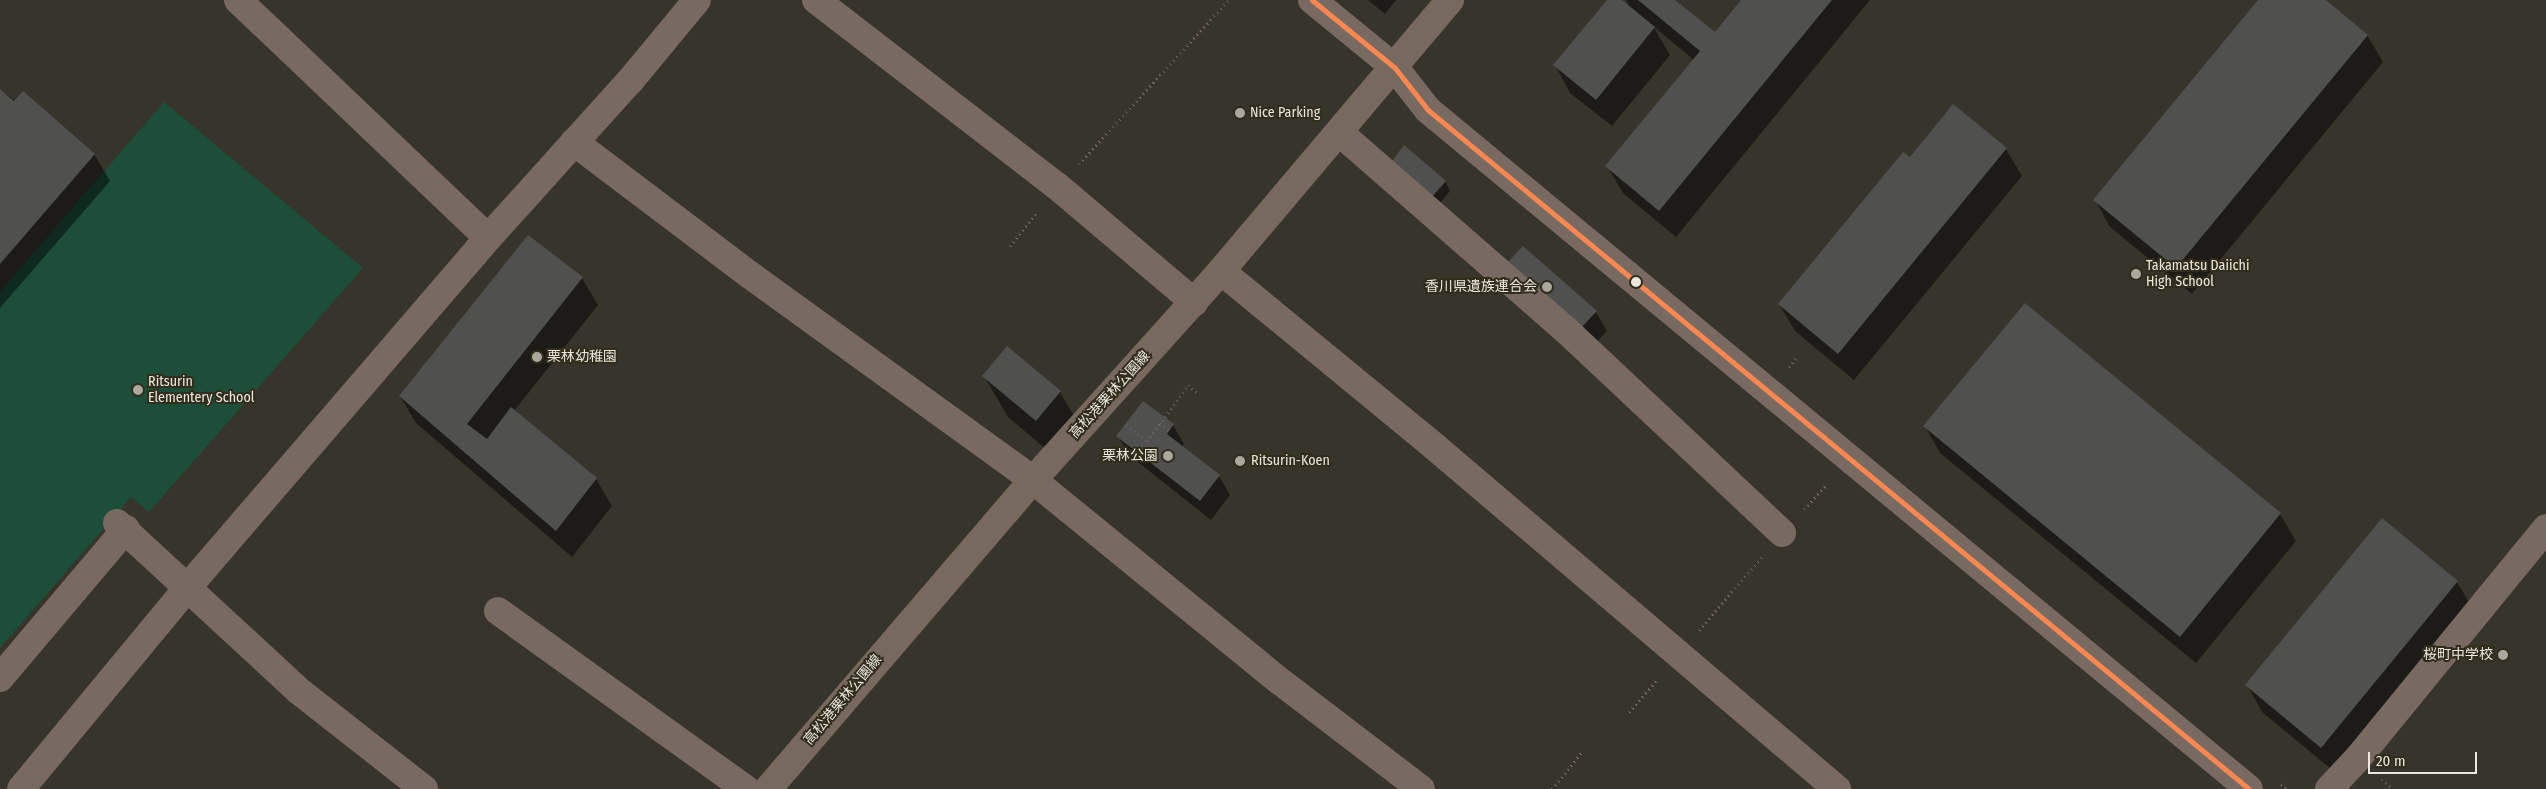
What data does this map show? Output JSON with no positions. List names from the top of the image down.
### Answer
{
  "streets": {
    "main road": ["高松港栗林公園線"]
  },
  "places": [
    "Nice Parking",
    "Takamatsu Daiichi High School",
    "香川県遺族連合会",
    "栗林幼稚園",
    "Ritsurin Elementery School",
    "栗林公園",
    "Ritsurin-Koen",
    "桜町中学校"
  ],
  "scale_bar": "20 m"
}
